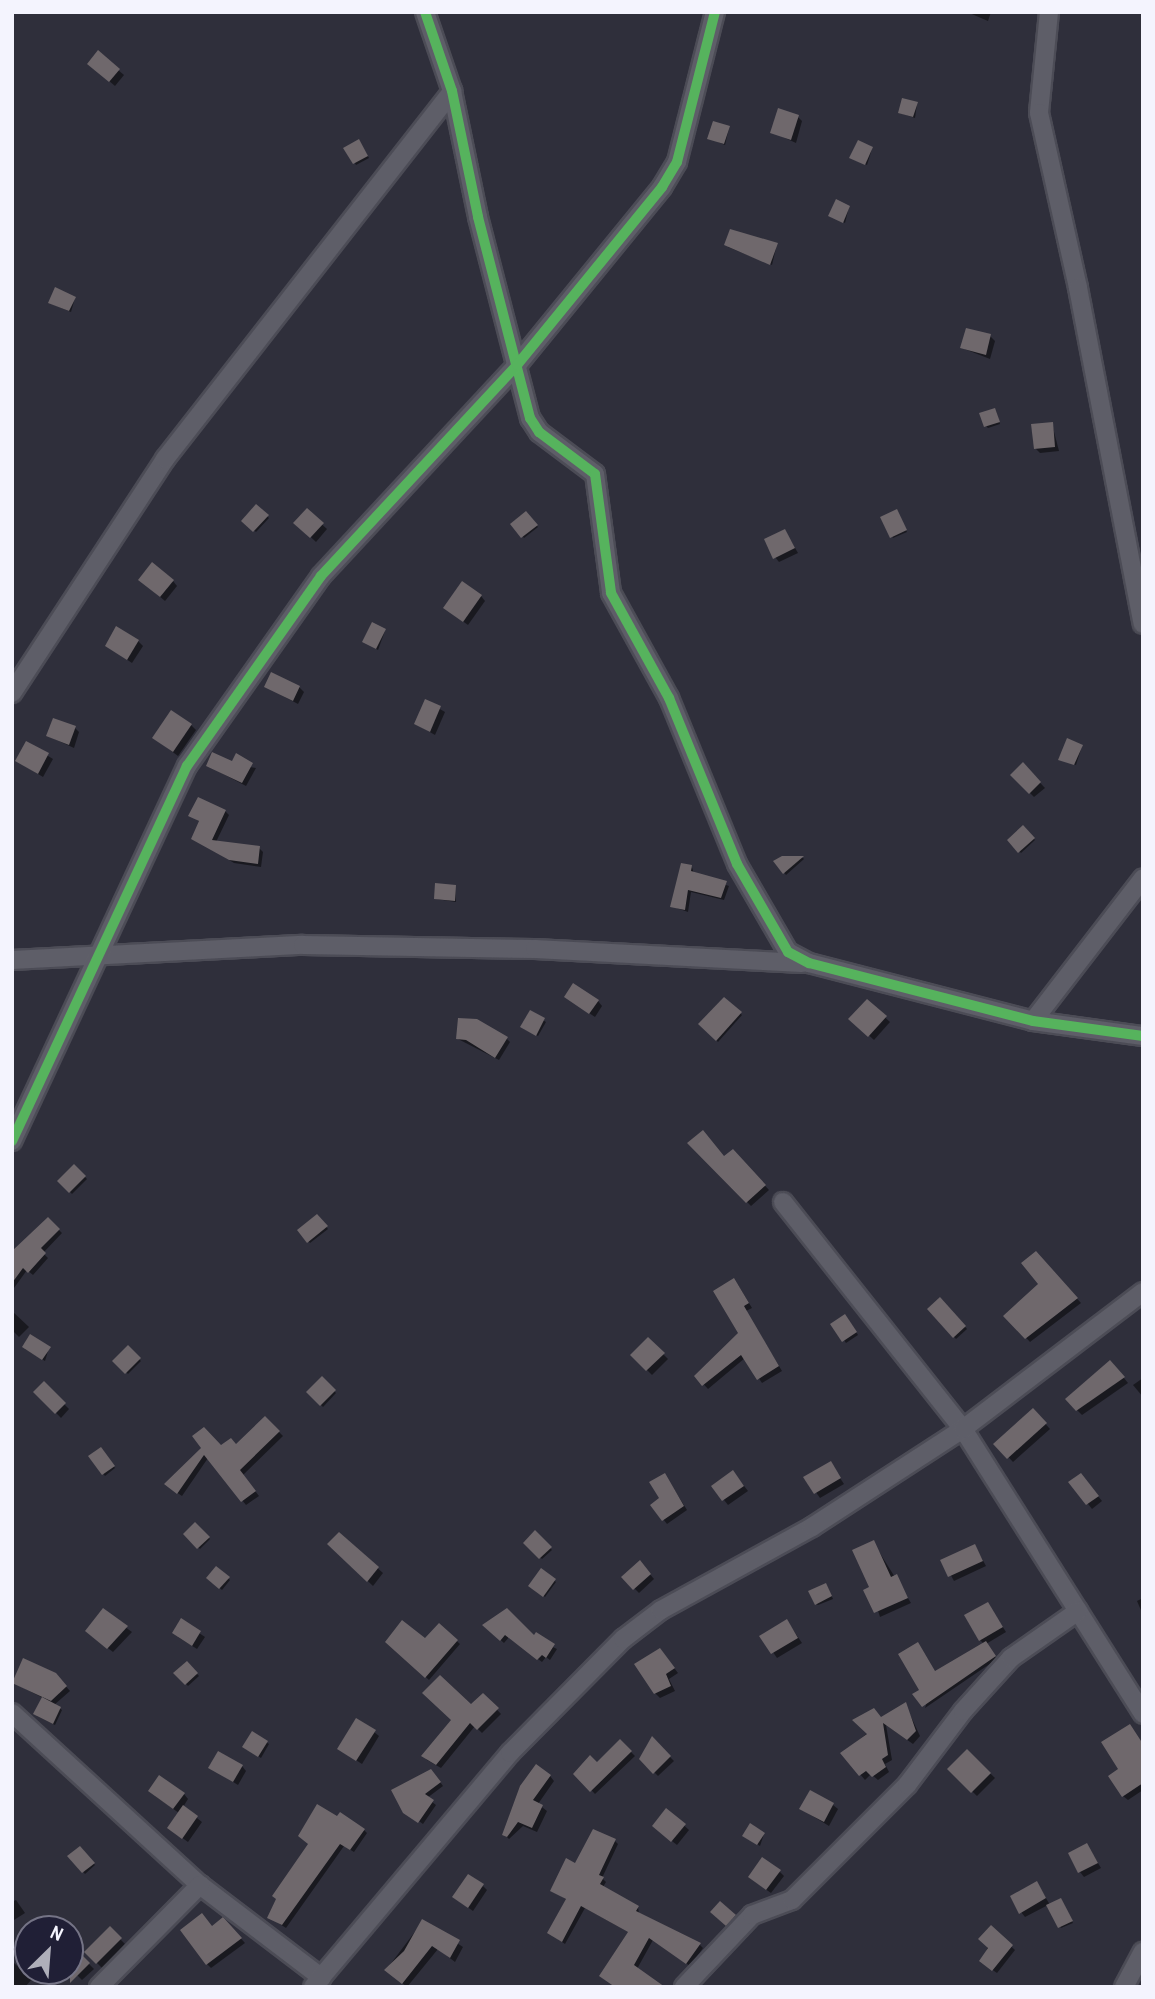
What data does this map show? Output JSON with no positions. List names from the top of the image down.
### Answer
{
  "north": "top right"
}
